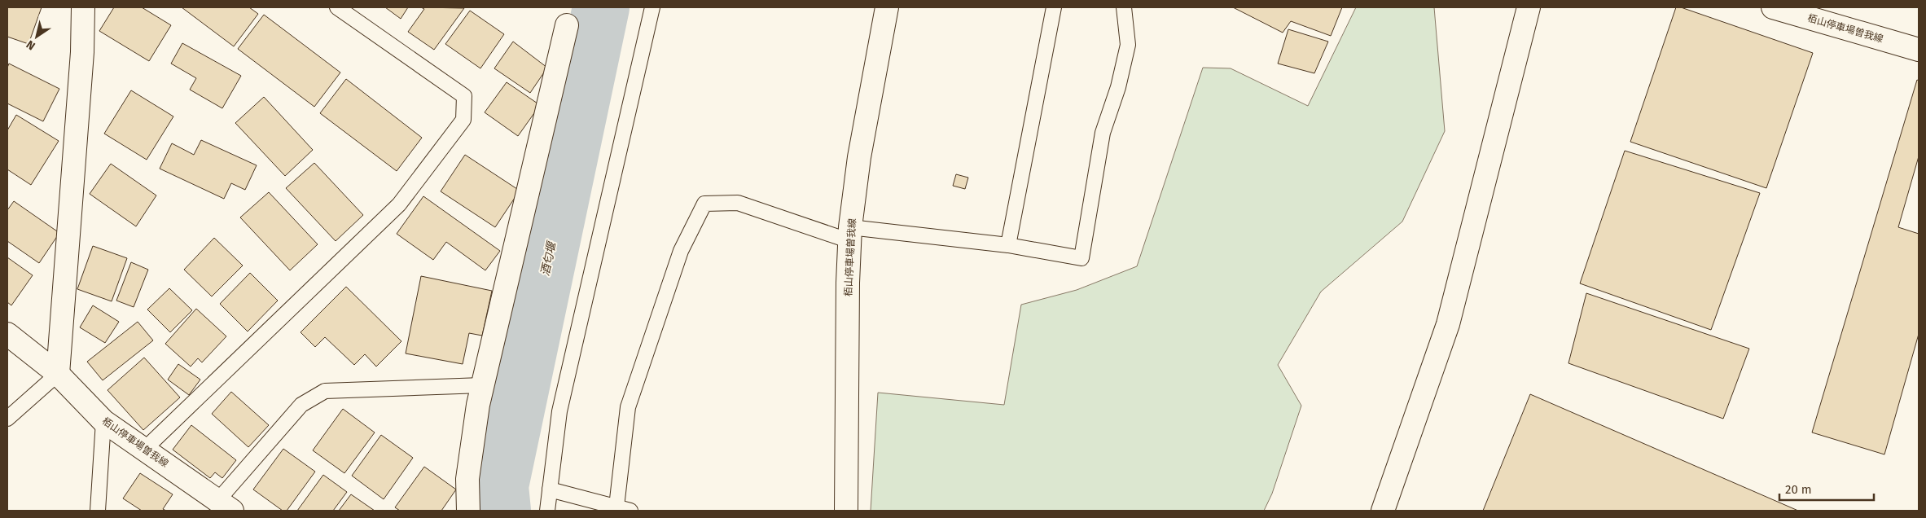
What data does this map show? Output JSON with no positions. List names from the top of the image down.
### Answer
{
  "streets": {
    "street": ["栢山停車場曽我線"]
  },
  "water": ["酒匂堰"],
  "scale_bar": "20 m",
  "north": "bottom left"
}
